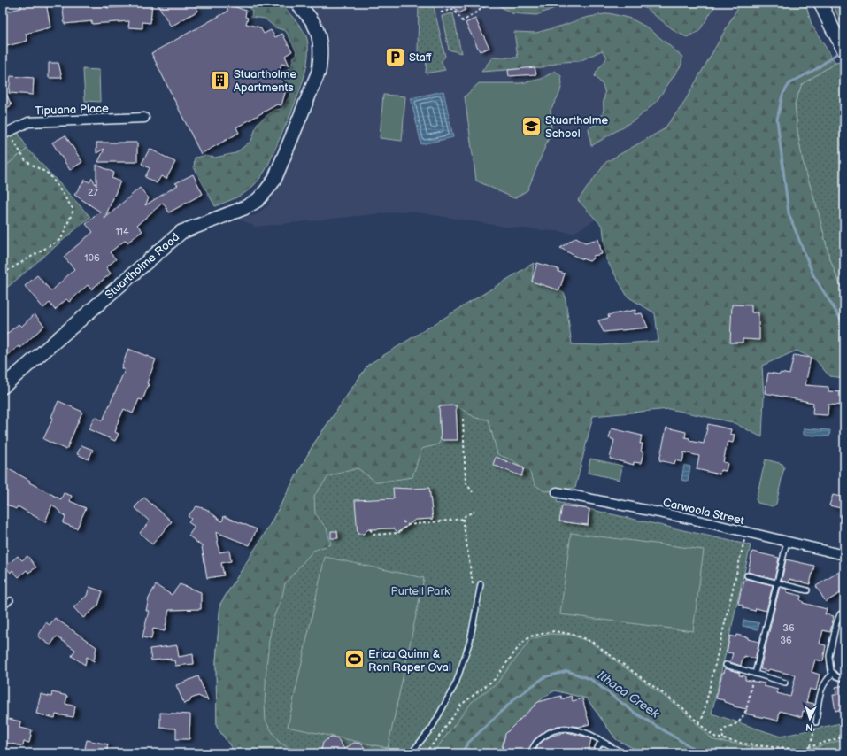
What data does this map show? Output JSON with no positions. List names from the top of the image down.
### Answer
{
  "streets": {
    "main road": ["Stuartholme Road"],
    "street": ["Tipuana Place", "Carwoola Street"]
  },
  "water": ["Ithaca Creek"],
  "parks": ["Purtell Park"],
  "places": {
    "parking": ["Staff"],
    "building": ["Stuartholme Apartments"],
    "school or university": ["Stuartholme School"],
    "sports": ["Erica Quinn & Ron Raper Oval"]
  },
  "house_numbers": [
    "27",
    "114",
    "106",
    "36",
    "36"
  ],
  "north": "bottom"
}
